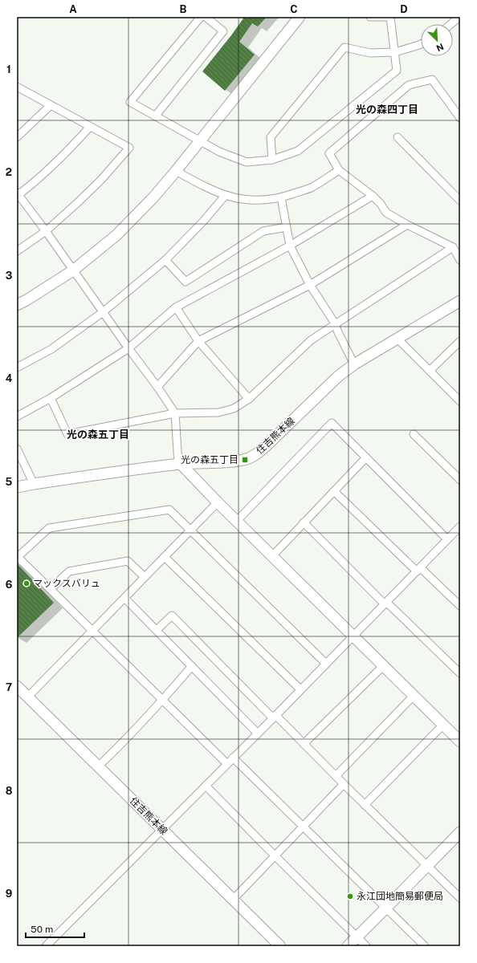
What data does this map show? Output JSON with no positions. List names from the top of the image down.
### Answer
{
  "streets": {
    "street": ["住吉熊本線"]
  },
  "districts": ["光の森四丁目", "光の森五丁目"],
  "places": {
    "transit": ["光の森五丁目"],
    "other": ["マックスバリュ", "永江団地簡易郵便局"]
  },
  "scale_bar": "50 m",
  "north": "bottom right",
  "grid": {
    "columns": [
      "A",
      "B",
      "C",
      "D"
    ],
    "rows": [
      "1",
      "2",
      "3",
      "4",
      "5",
      "6",
      "7",
      "8",
      "9"
    ]
  }
}
